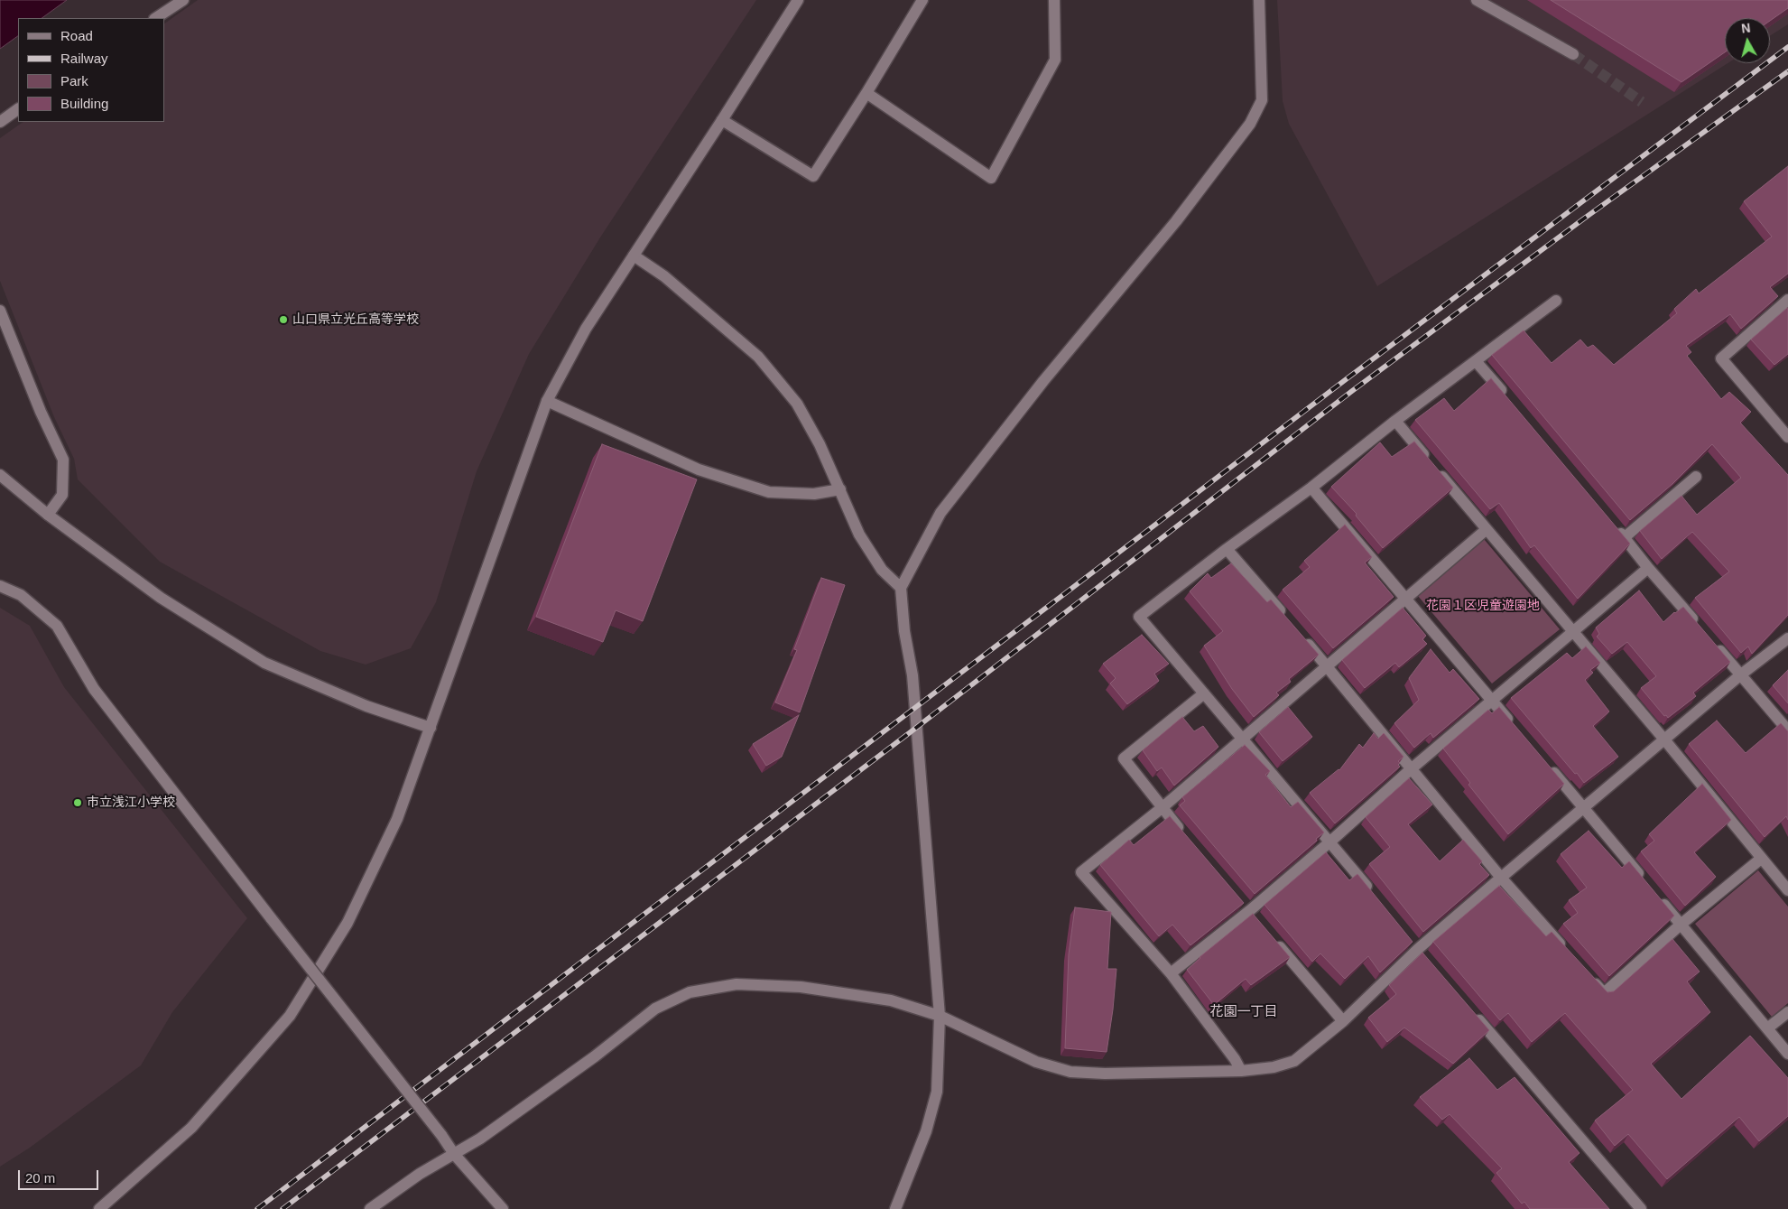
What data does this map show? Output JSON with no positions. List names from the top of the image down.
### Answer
{
  "districts": ["花園一丁目"],
  "parks": ["花園１区児童遊園地"],
  "places": ["山口県立光丘高等学校", "市立浅江小学校"],
  "legend": [
    "Road",
    "Railway",
    "Park",
    "Building"
  ],
  "scale_bar": "20 m",
  "north": "top"
}
